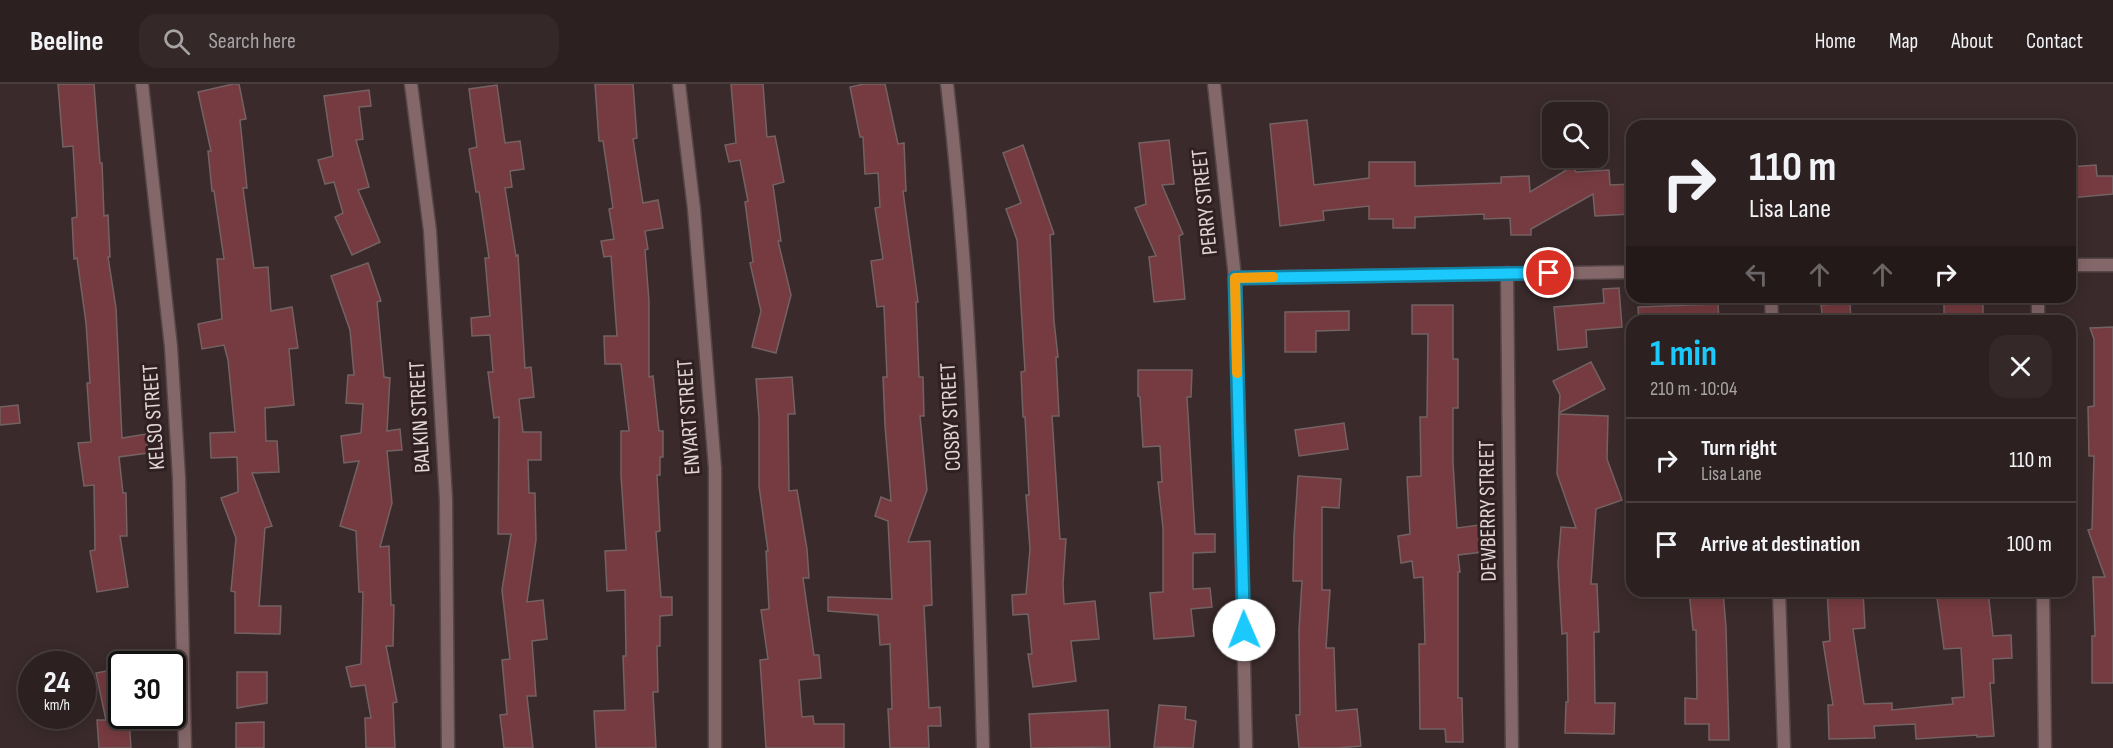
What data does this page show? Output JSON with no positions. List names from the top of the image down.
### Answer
{
  "streets": {
    "street": [
      "PERRY STREET",
      "KELSO STREET",
      "BALKIN STREET",
      "ENYART STREET",
      "COSBY STREET",
      "DEWBERRY STREET"
    ]
  },
  "page": {
    "header": "Beeline",
    "search": "Search here",
    "nav": [
      "Home",
      "Map",
      "About",
      "Contact"
    ],
    "turn": ["110 m", "Lisa Lane"],
    "heading": ["1 min", "210 m · 10:04"],
    "list": [
      {
        "name": "Turn right",
        "note": "Lisa Lane",
        "value": "110 m"
      },
      {
        "name": "Arrive at destination",
        "value": "100 m"
      }
    ],
    "speed": "24 km/h",
    "limit": "30"
  }
}
